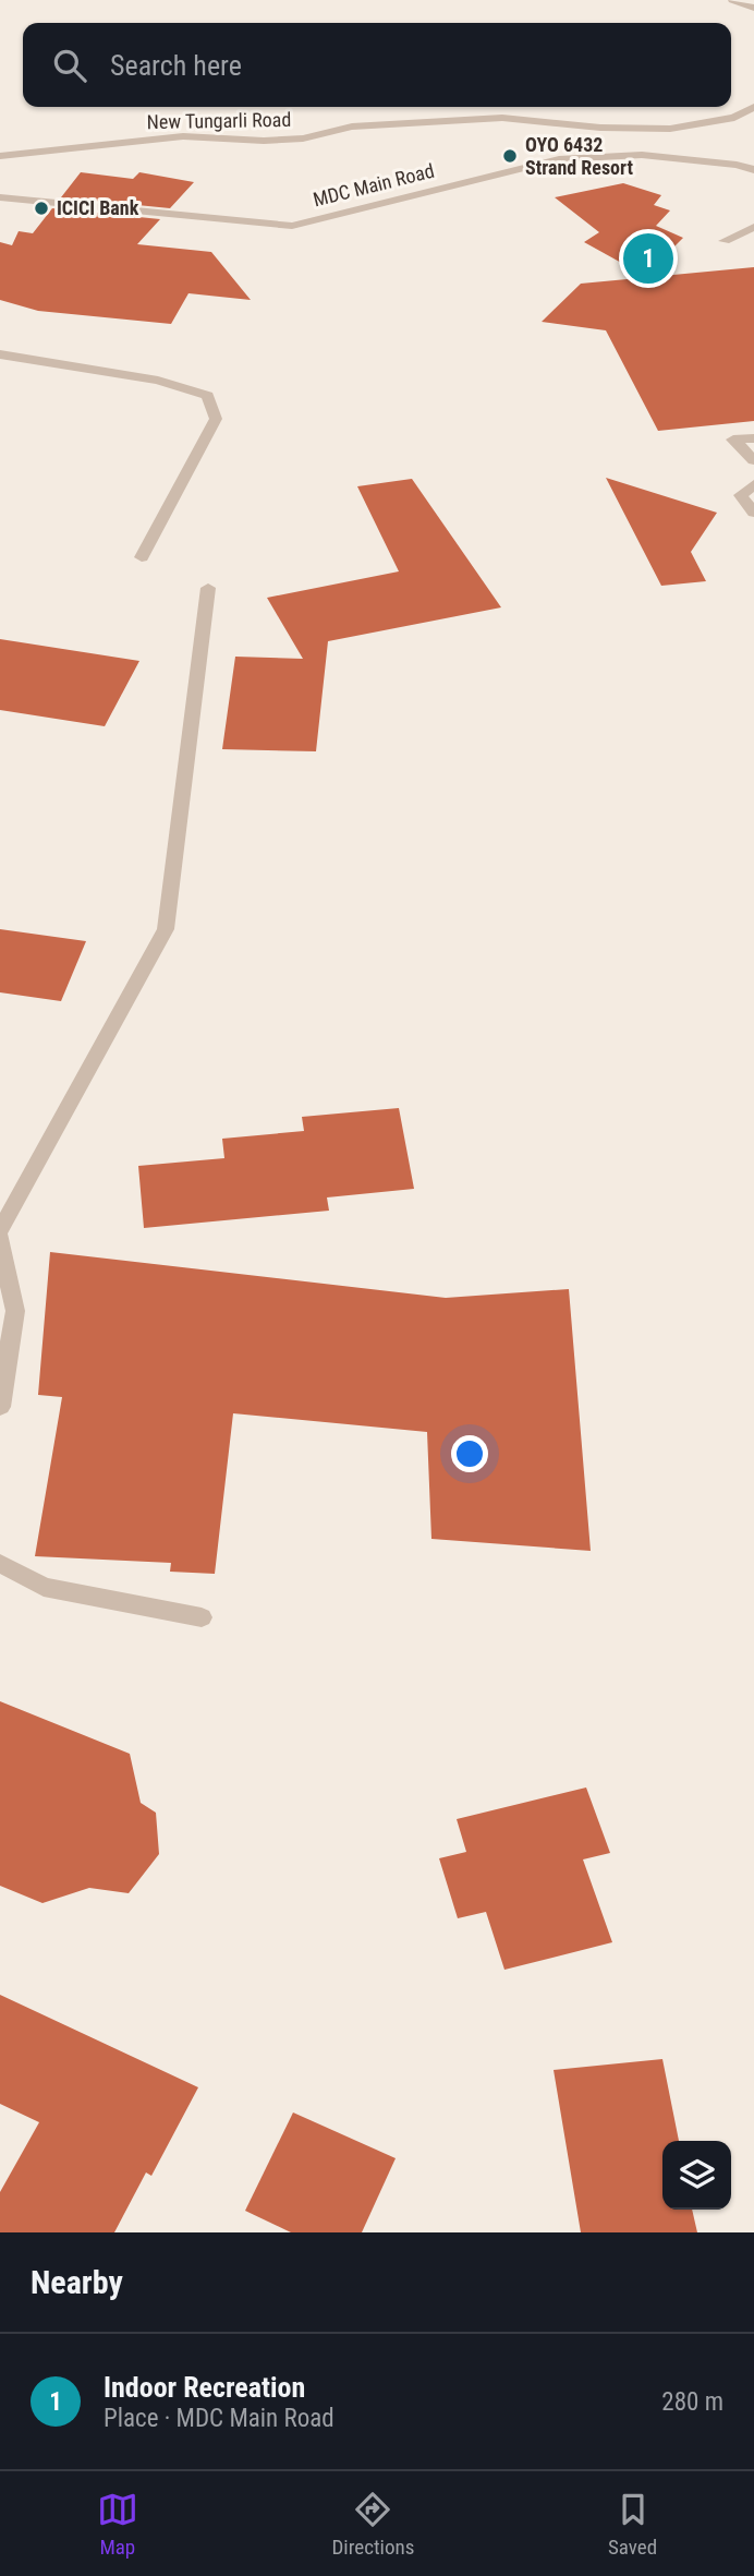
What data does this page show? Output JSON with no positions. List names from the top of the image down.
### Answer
{
  "streets": {
    "street": ["New Tungarli Road", "MDC Main Road"]
  },
  "places": ["OYO 6432 Strand Resort", "ICICI Bank"],
  "page": {
    "search": "Search here",
    "pins": "1",
    "heading": "Nearby",
    "list": [
      {
        "mark": "1",
        "name": "Indoor Recreation",
        "note": "Place · MDC Main Road",
        "value": "280 m"
      }
    ],
    "nav": ["Map", "Directions", "Saved"]
  }
}
